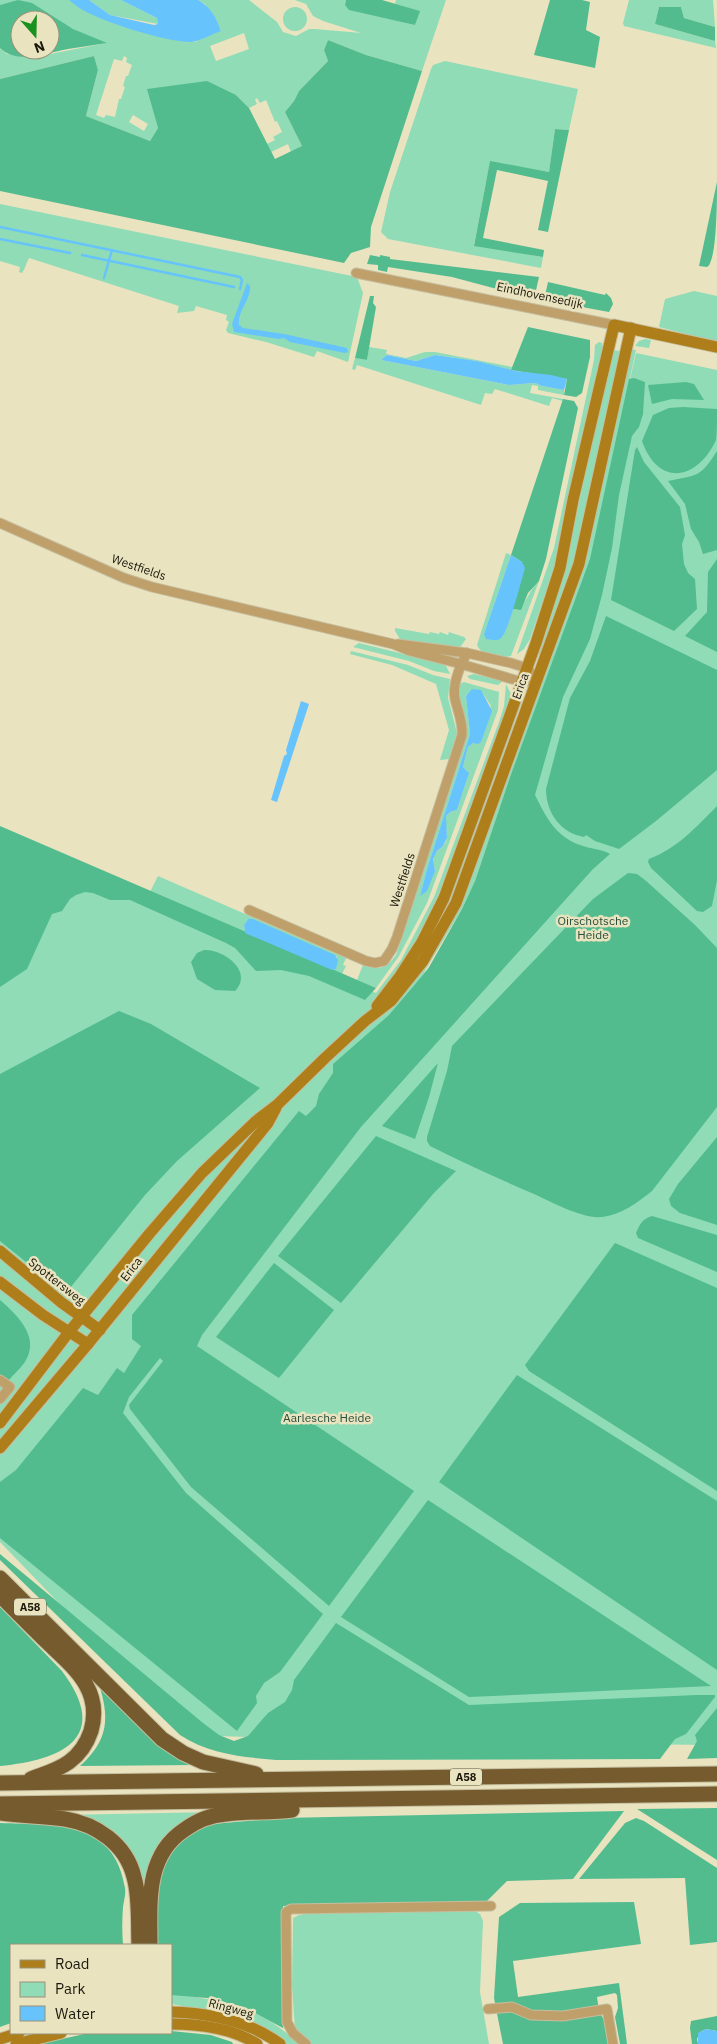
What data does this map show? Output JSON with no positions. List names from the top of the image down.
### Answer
{
  "streets": {
    "highway": ["A58"],
    "street": [
      "Eindhovensedijk",
      "Westfields",
      "Erica",
      "Spottersweg",
      "Ringweg"
    ]
  },
  "crossings": [
    ["Eindhovensedijk", "Erica"],
    ["Westfields", "Erica"],
    ["Erica", "Spottersweg"]
  ],
  "parks": ["Oirschotsche Heide", "Aarlesche Heide"],
  "legend": ["Road", "Park", "Water"],
  "north": "bottom"
}
